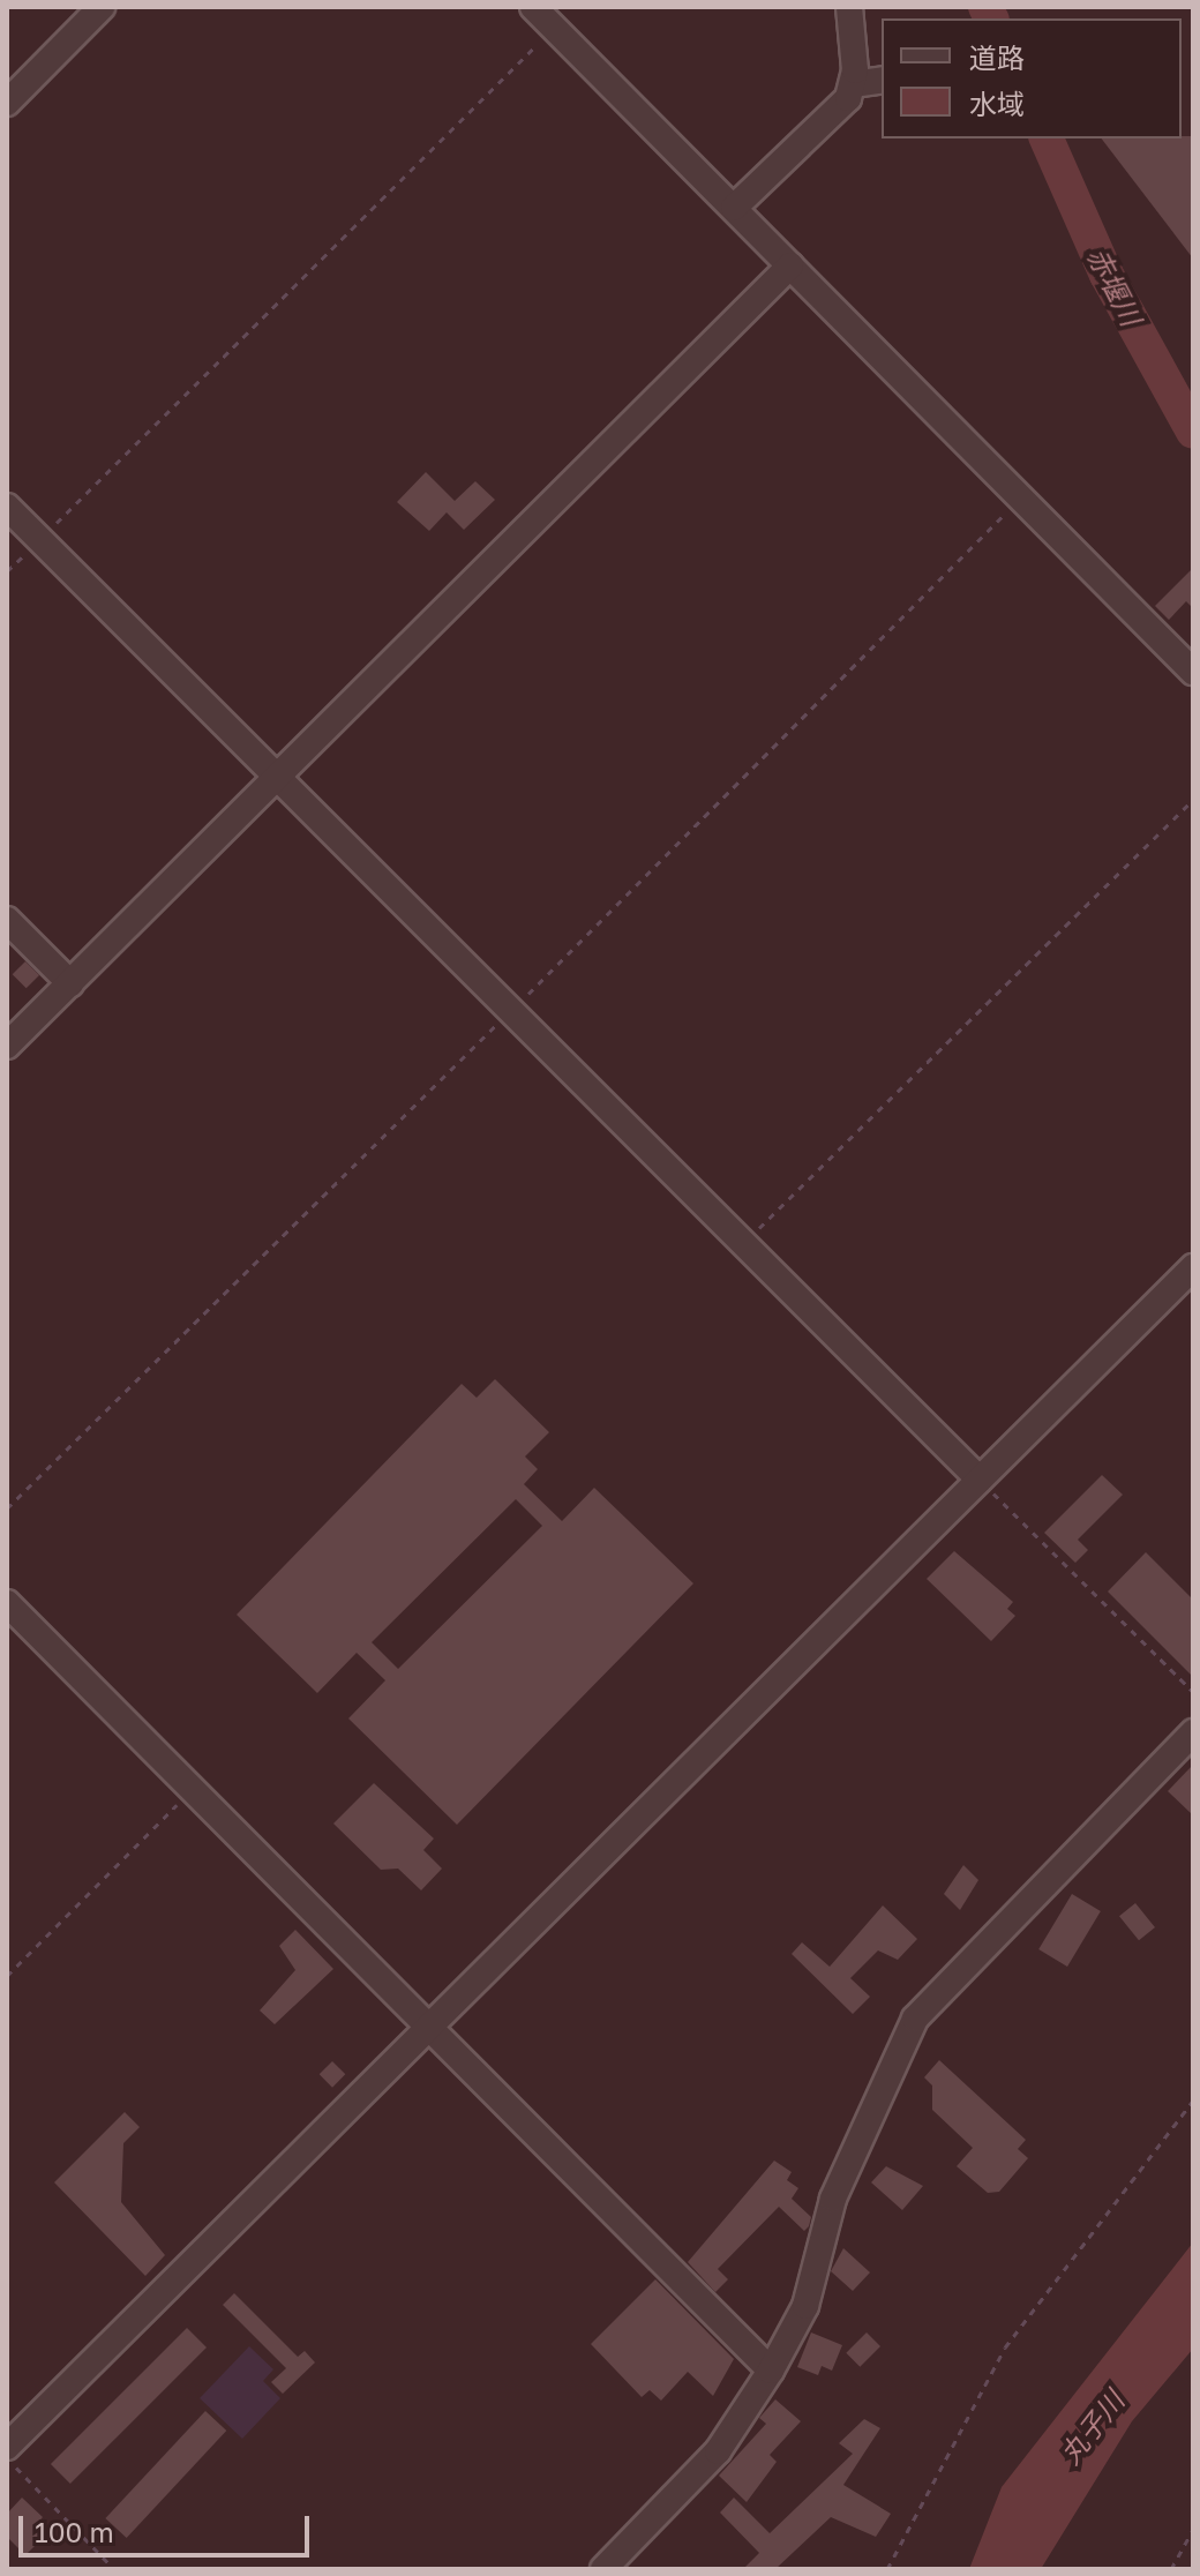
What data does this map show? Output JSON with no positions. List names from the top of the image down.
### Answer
{
  "water": ["赤堰川", "丸子川"],
  "legend": ["道路", "水域"],
  "scale_bar": "100 m"
}
